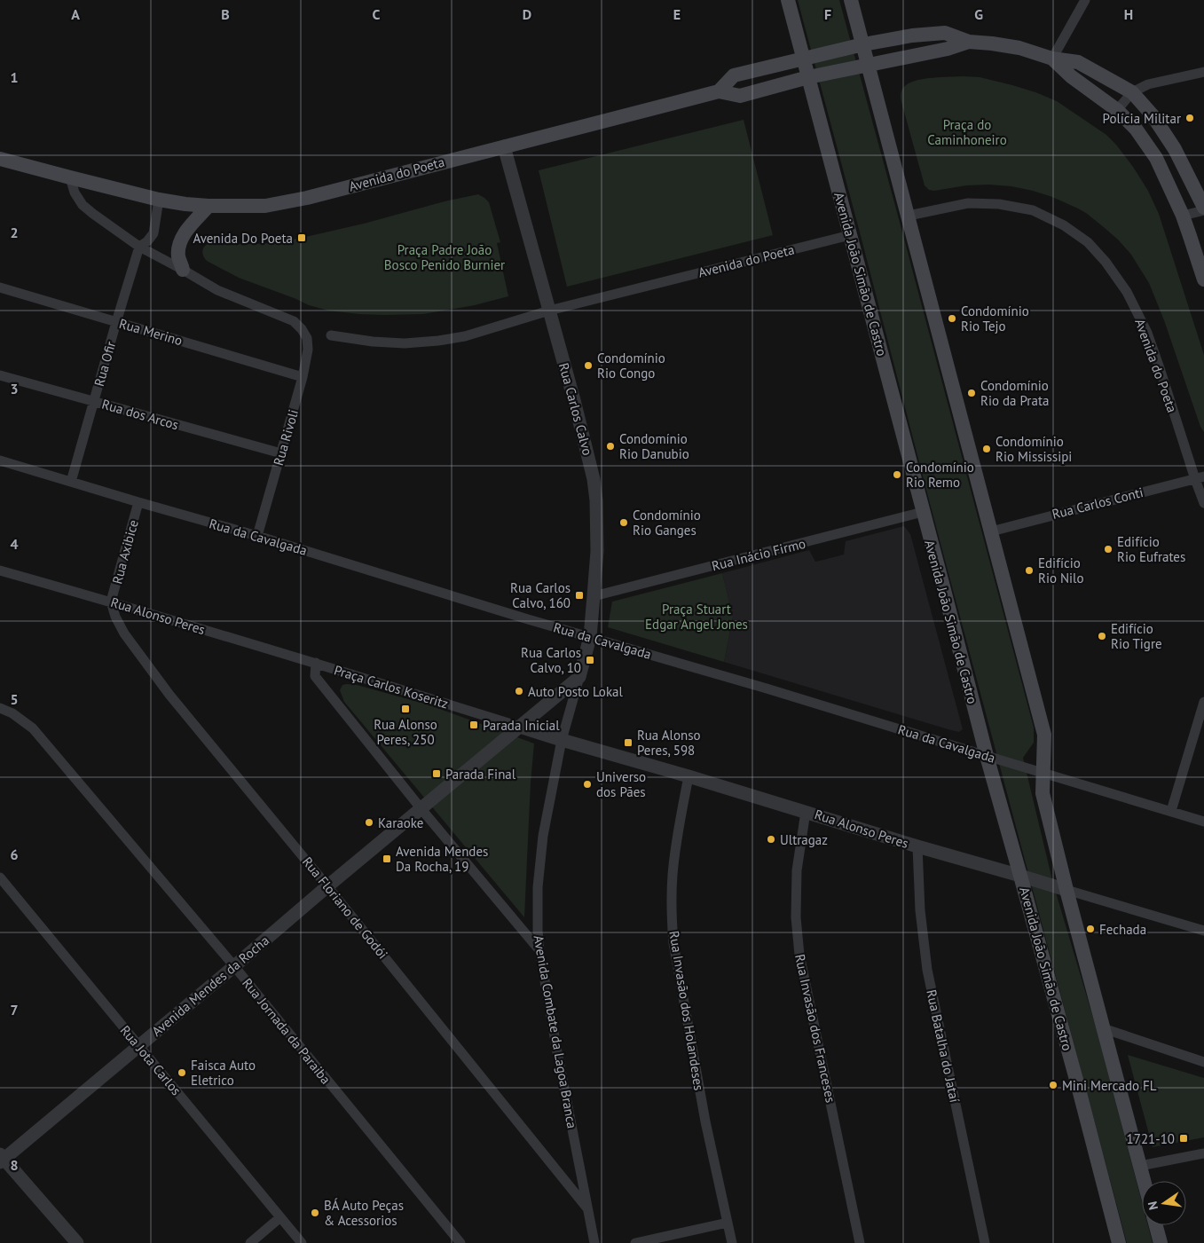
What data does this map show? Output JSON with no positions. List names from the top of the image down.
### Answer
{
  "streets": {
    "main road": ["Avenida do Poeta", "Avenida João Simão de Castro"],
    "street": [
      "Rua Merino",
      "Rua Ofir",
      "Rua Carlos Calvo",
      "Rua dos Arcos",
      "Rua Rivoli",
      "Rua Carlos Conti",
      "Rua da Cavalgada",
      "Rua Axibice",
      "Rua Inácio Firmo",
      "Rua Alonso Peres",
      "Praça Carlos Koseritz",
      "Rua Floriano de Godói",
      "Avenida Mendes da Rocha",
      "Rua Invasão dos Holandeses",
      "Rua Invasão dos Franceses",
      "Rua Jornada da Paraiba",
      "Avenida Combate da Lagoa Branca",
      "Rua Batalha do Jataí",
      "Rua Jota Carlos"
    ]
  },
  "crossings": [
    ["Avenida do Poeta", "Avenida João Simão de Castro"],
    ["Avenida do Poeta", "Rua Ofir"],
    ["Avenida do Poeta", "Rua Carlos Calvo"],
    ["Avenida do Poeta", "Rua Carlos Conti"],
    ["Avenida João Simão de Castro", "Rua da Cavalgada"],
    ["Avenida João Simão de Castro", "Rua Inácio Firmo"],
    ["Avenida João Simão de Castro", "Rua Alonso Peres"],
    ["Rua Merino", "Rua Ofir"],
    ["Rua Merino", "Rua Rivoli"],
    ["Rua Ofir", "Rua dos Arcos"],
    ["Rua Ofir", "Rua da Cavalgada"],
    ["Rua Carlos Calvo", "Rua da Cavalgada"],
    ["Rua Carlos Calvo", "Rua Inácio Firmo"],
    ["Rua Carlos Calvo", "Rua Alonso Peres"],
    ["Rua Carlos Calvo", "Avenida Combate da Lagoa Branca"],
    ["Rua dos Arcos", "Rua Rivoli"],
    ["Rua Rivoli", "Rua da Cavalgada"],
    ["Rua da Cavalgada", "Rua Axibice"],
    ["Rua Axibice", "Rua Alonso Peres"],
    ["Rua Axibice", "Rua Floriano de Godói"],
    ["Rua Alonso Peres", "Praça Carlos Koseritz"],
    ["Rua Alonso Peres", "Rua Floriano de Godói"],
    ["Rua Alonso Peres", "Rua Invasão dos Holandeses"],
    ["Rua Alonso Peres", "Rua Invasão dos Franceses"],
    ["Rua Alonso Peres", "Avenida Combate da Lagoa Branca"],
    ["Rua Alonso Peres", "Rua Batalha do Jataí"],
    ["Praça Carlos Koseritz", "Avenida Mendes da Rocha"],
    ["Praça Carlos Koseritz", "Avenida Combate da Lagoa Branca"],
    ["Rua Floriano de Godói", "Avenida Mendes da Rocha"],
    ["Rua Floriano de Godói", "Avenida Combate da Lagoa Branca"],
    ["Avenida Mendes da Rocha", "Rua Jornada da Paraiba"],
    ["Avenida Mendes da Rocha", "Rua Jota Carlos"]
  ],
  "parks": ["Praça do Caminhoneiro", "Praça Padre João Bosco Penido Burnier", "Praça Stuart Edgar Angel Jones"],
  "places": {
    "other": [
      "Polícia Militar",
      "Condomínio Rio Tejo",
      "Condomínio Rio Congo",
      "Condomínio Rio da Prata",
      "Condomínio Rio Danubio",
      "Condomínio Rio Mississipi",
      "Condomínio Rio Remo",
      "Condomínio Rio Ganges",
      "Edifício Rio Eufrates",
      "Edifício Rio Nilo",
      "Edifício Rio Tigre",
      "Auto Posto Lokal",
      "Universo dos Pães",
      "Karaoke",
      "Ultragaz",
      "Fechada",
      "Faisca Auto Eletrico",
      "Mini Mercado FL",
      "BÁ Auto Peças & Acessorios"
    ],
    "transit": [
      "Avenida Do Poeta",
      "Rua Carlos Calvo, 160",
      "Rua Carlos Calvo, 10",
      "Rua Alonso Peres, 250",
      "Parada Inicial",
      "Rua Alonso Peres, 598",
      "Parada Final",
      "Avenida Mendes Da Rocha, 19",
      "1721-10"
    ]
  },
  "north": "left",
  "grid": {
    "columns": [
      "A",
      "B",
      "C",
      "D",
      "E",
      "F",
      "G",
      "H"
    ],
    "rows": [
      "1",
      "2",
      "3",
      "4",
      "5",
      "6",
      "7",
      "8"
    ]
  }
}
